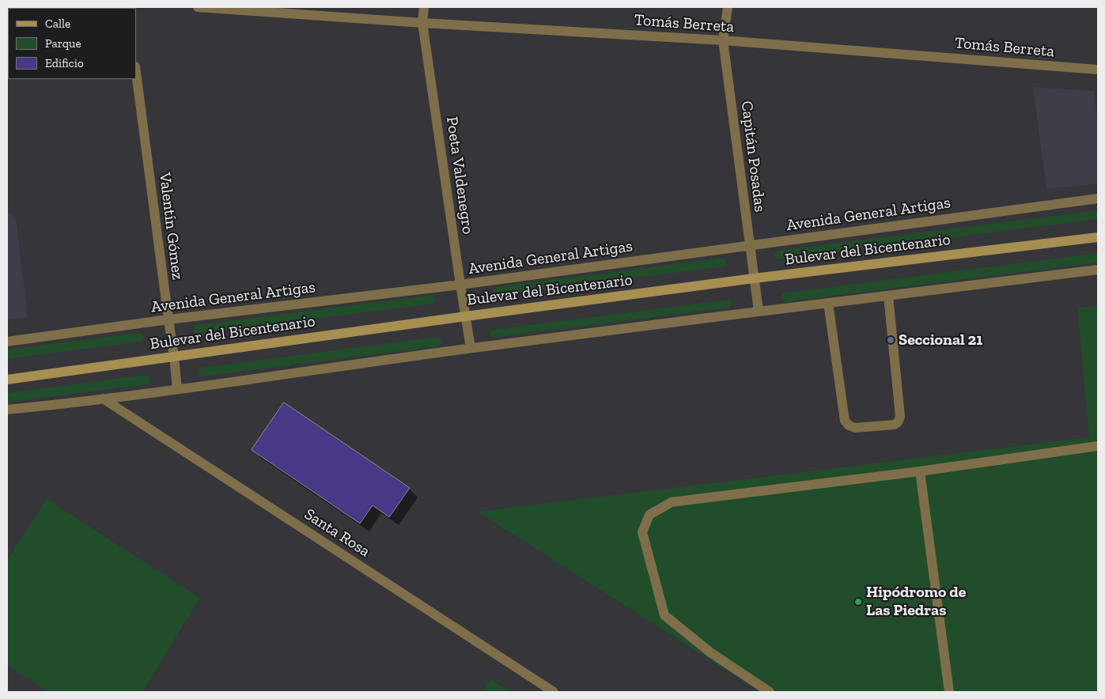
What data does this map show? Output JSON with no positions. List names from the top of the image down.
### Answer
{
  "streets": {
    "street": [
      "Tomás Berreta",
      "Capitán Posadas",
      "Poeta Valdenegro",
      "Avenida General Artigas",
      "Valentín Gómez",
      "Bulevar del Bicentenario",
      "Santa Rosa"
    ]
  },
  "crossings": [
    ["Tomás Berreta", "Capitán Posadas"],
    ["Tomás Berreta", "Poeta Valdenegro"],
    ["Capitán Posadas", "Avenida General Artigas"],
    ["Capitán Posadas", "Bulevar del Bicentenario"],
    ["Poeta Valdenegro", "Avenida General Artigas"],
    ["Poeta Valdenegro", "Bulevar del Bicentenario"],
    ["Avenida General Artigas", "Valentín Gómez"],
    ["Valentín Gómez", "Bulevar del Bicentenario"]
  ],
  "places": ["Seccional 21", "Hipódromo de Las Piedras"],
  "legend": ["Calle", "Parque", "Edificio"]
}
